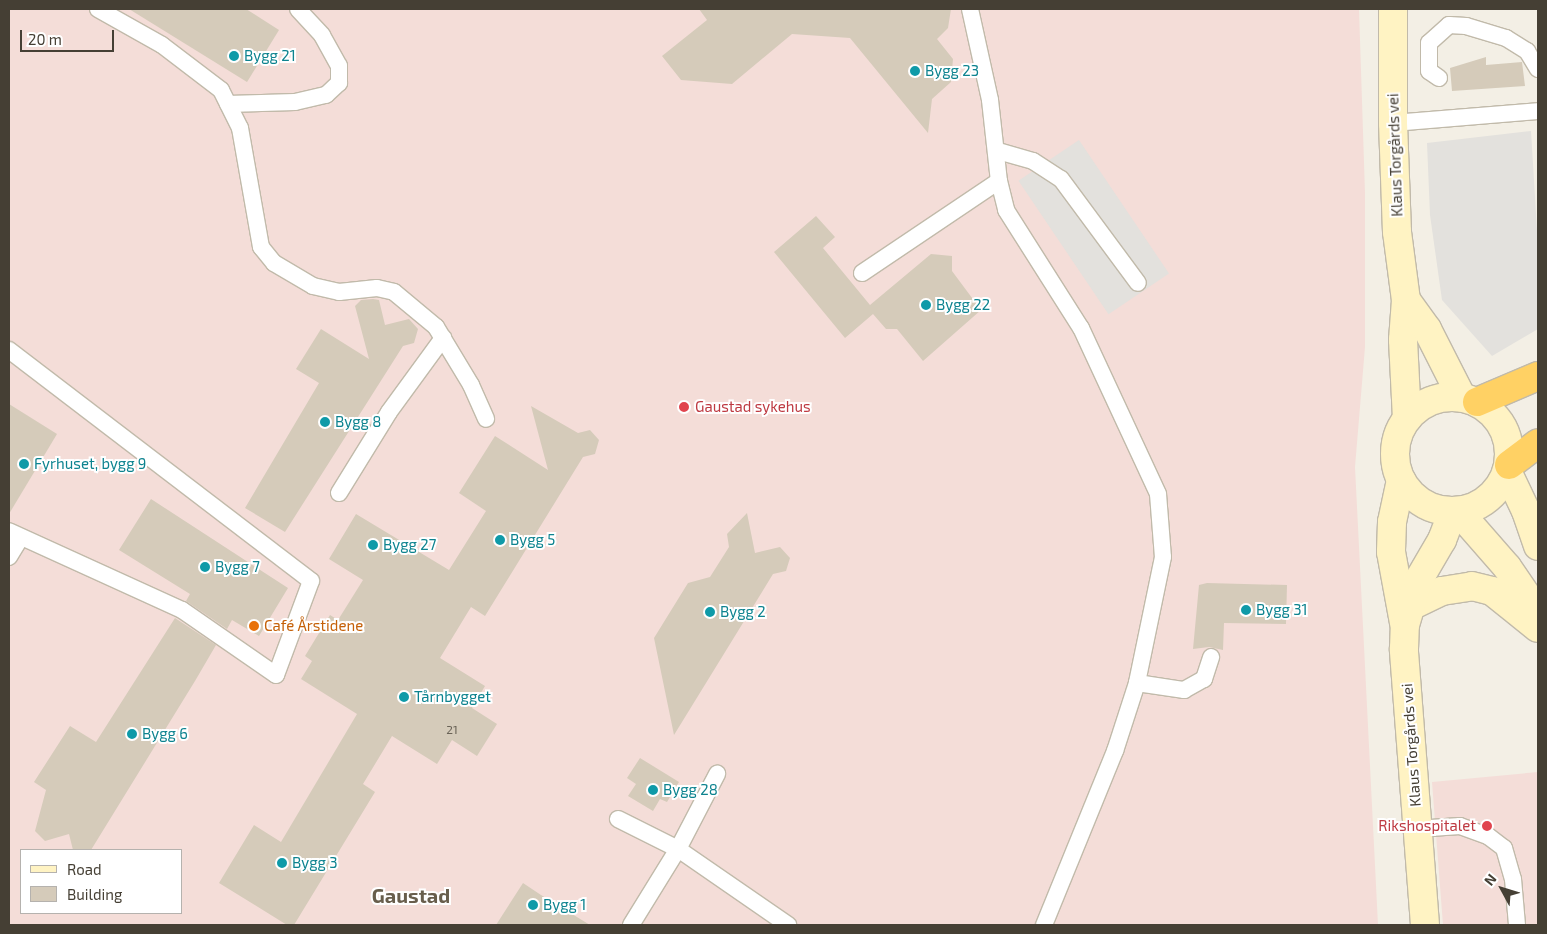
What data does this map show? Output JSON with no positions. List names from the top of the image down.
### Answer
{
  "streets": {
    "main road": ["Klaus Torgårds vei"]
  },
  "districts": ["Gaustad"],
  "places": [
    "Bygg 21",
    "Bygg 23",
    "Bygg 22",
    "Gaustad sykehus",
    "Bygg 8",
    "Fyrhuset, bygg 9",
    "Bygg 5",
    "Bygg 27",
    "Bygg 7",
    "Bygg 31",
    "Bygg 2",
    "Café Årstidene",
    "Tårnbygget",
    "Bygg 6",
    "Bygg 28",
    "Rikshospitalet",
    "Bygg 3",
    "Bygg 1"
  ],
  "house_numbers": ["21"],
  "legend": ["Road", "Building"],
  "scale_bar": "20 m",
  "north": "top left"
}
